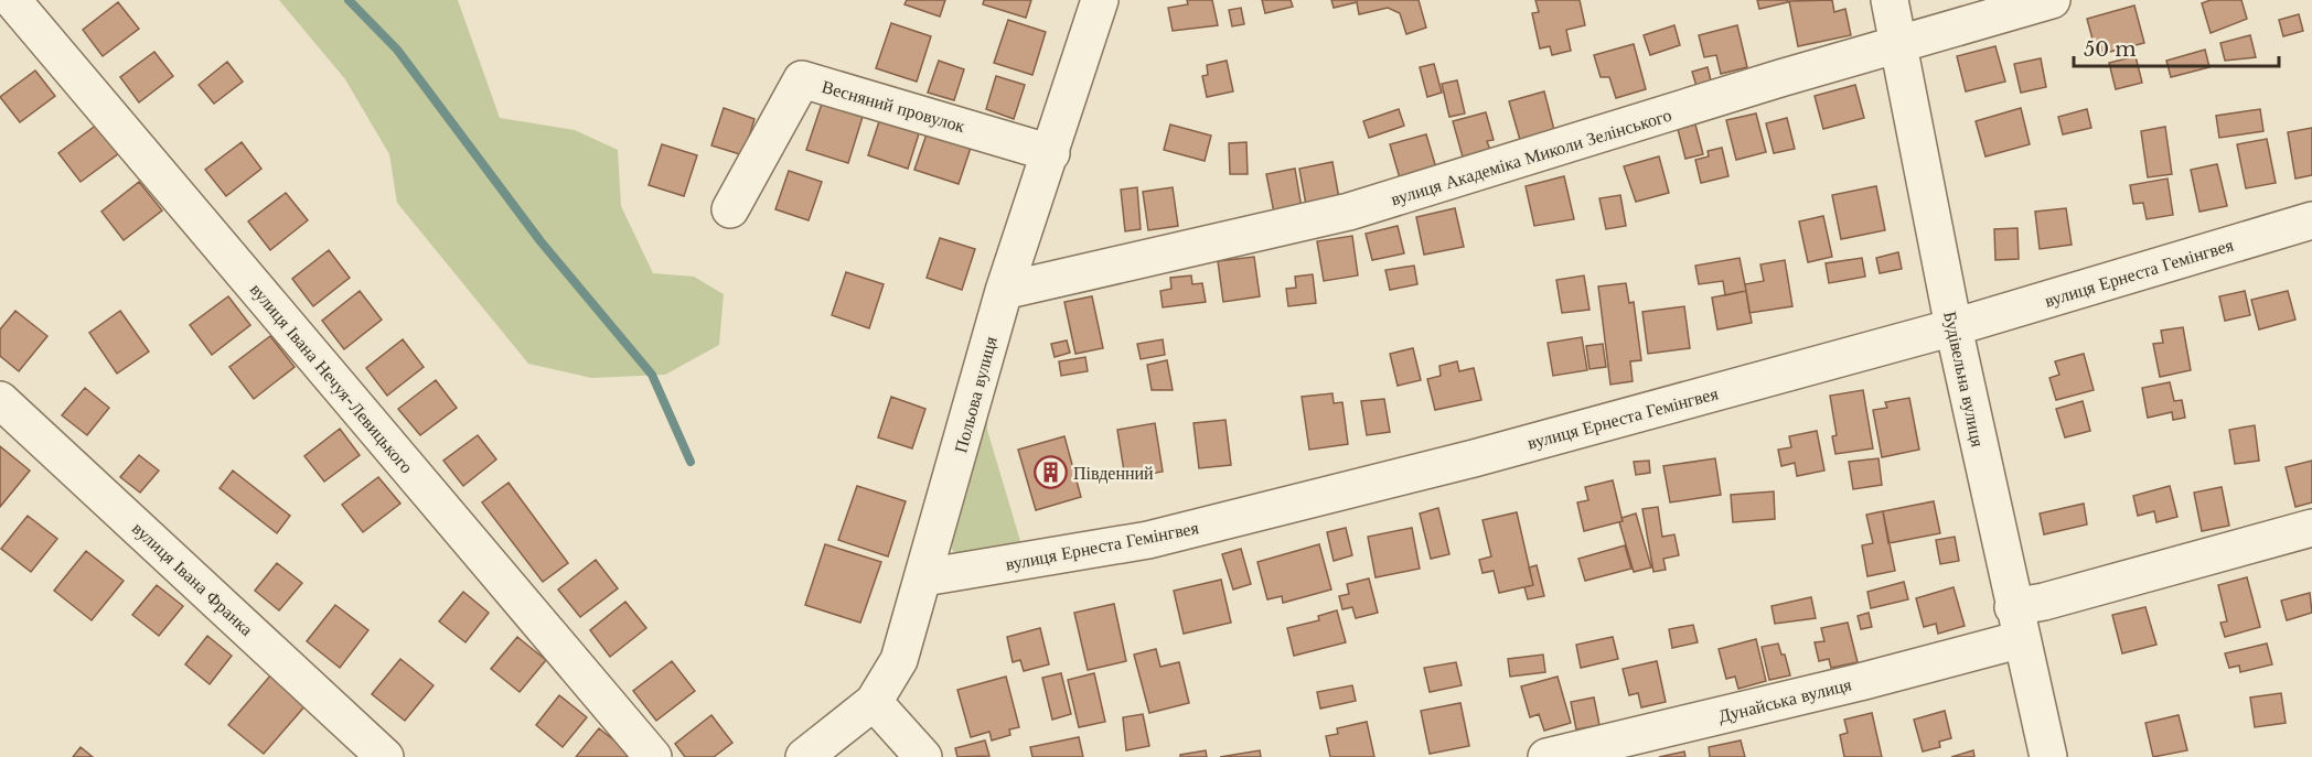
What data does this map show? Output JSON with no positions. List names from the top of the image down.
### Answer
{
  "streets": {
    "street": [
      "Весняний провулок",
      "вулиця Академіка Миколи Зелінського",
      "вулиця Ернеста Гемінгвея",
      "вулиця Івана Нечуя-Левицького",
      "Будівельна вулиця",
      "Польова вулиця",
      "вулиця Івана Франка",
      "Дунайська вулиця"
    ]
  },
  "crossings": [
    ["Весняний провулок", "Польова вулиця"],
    ["вулиця Академіка Миколи Зелінського", "Будівельна вулиця"],
    ["вулиця Академіка Миколи Зелінського", "Польова вулиця"],
    ["вулиця Ернеста Гемінгвея", "Будівельна вулиця"],
    ["вулиця Ернеста Гемінгвея", "Польова вулиця"],
    ["Будівельна вулиця", "Дунайська вулиця"]
  ],
  "places": {
    "building": ["Південний"]
  },
  "scale_bar": "50 m"
}
